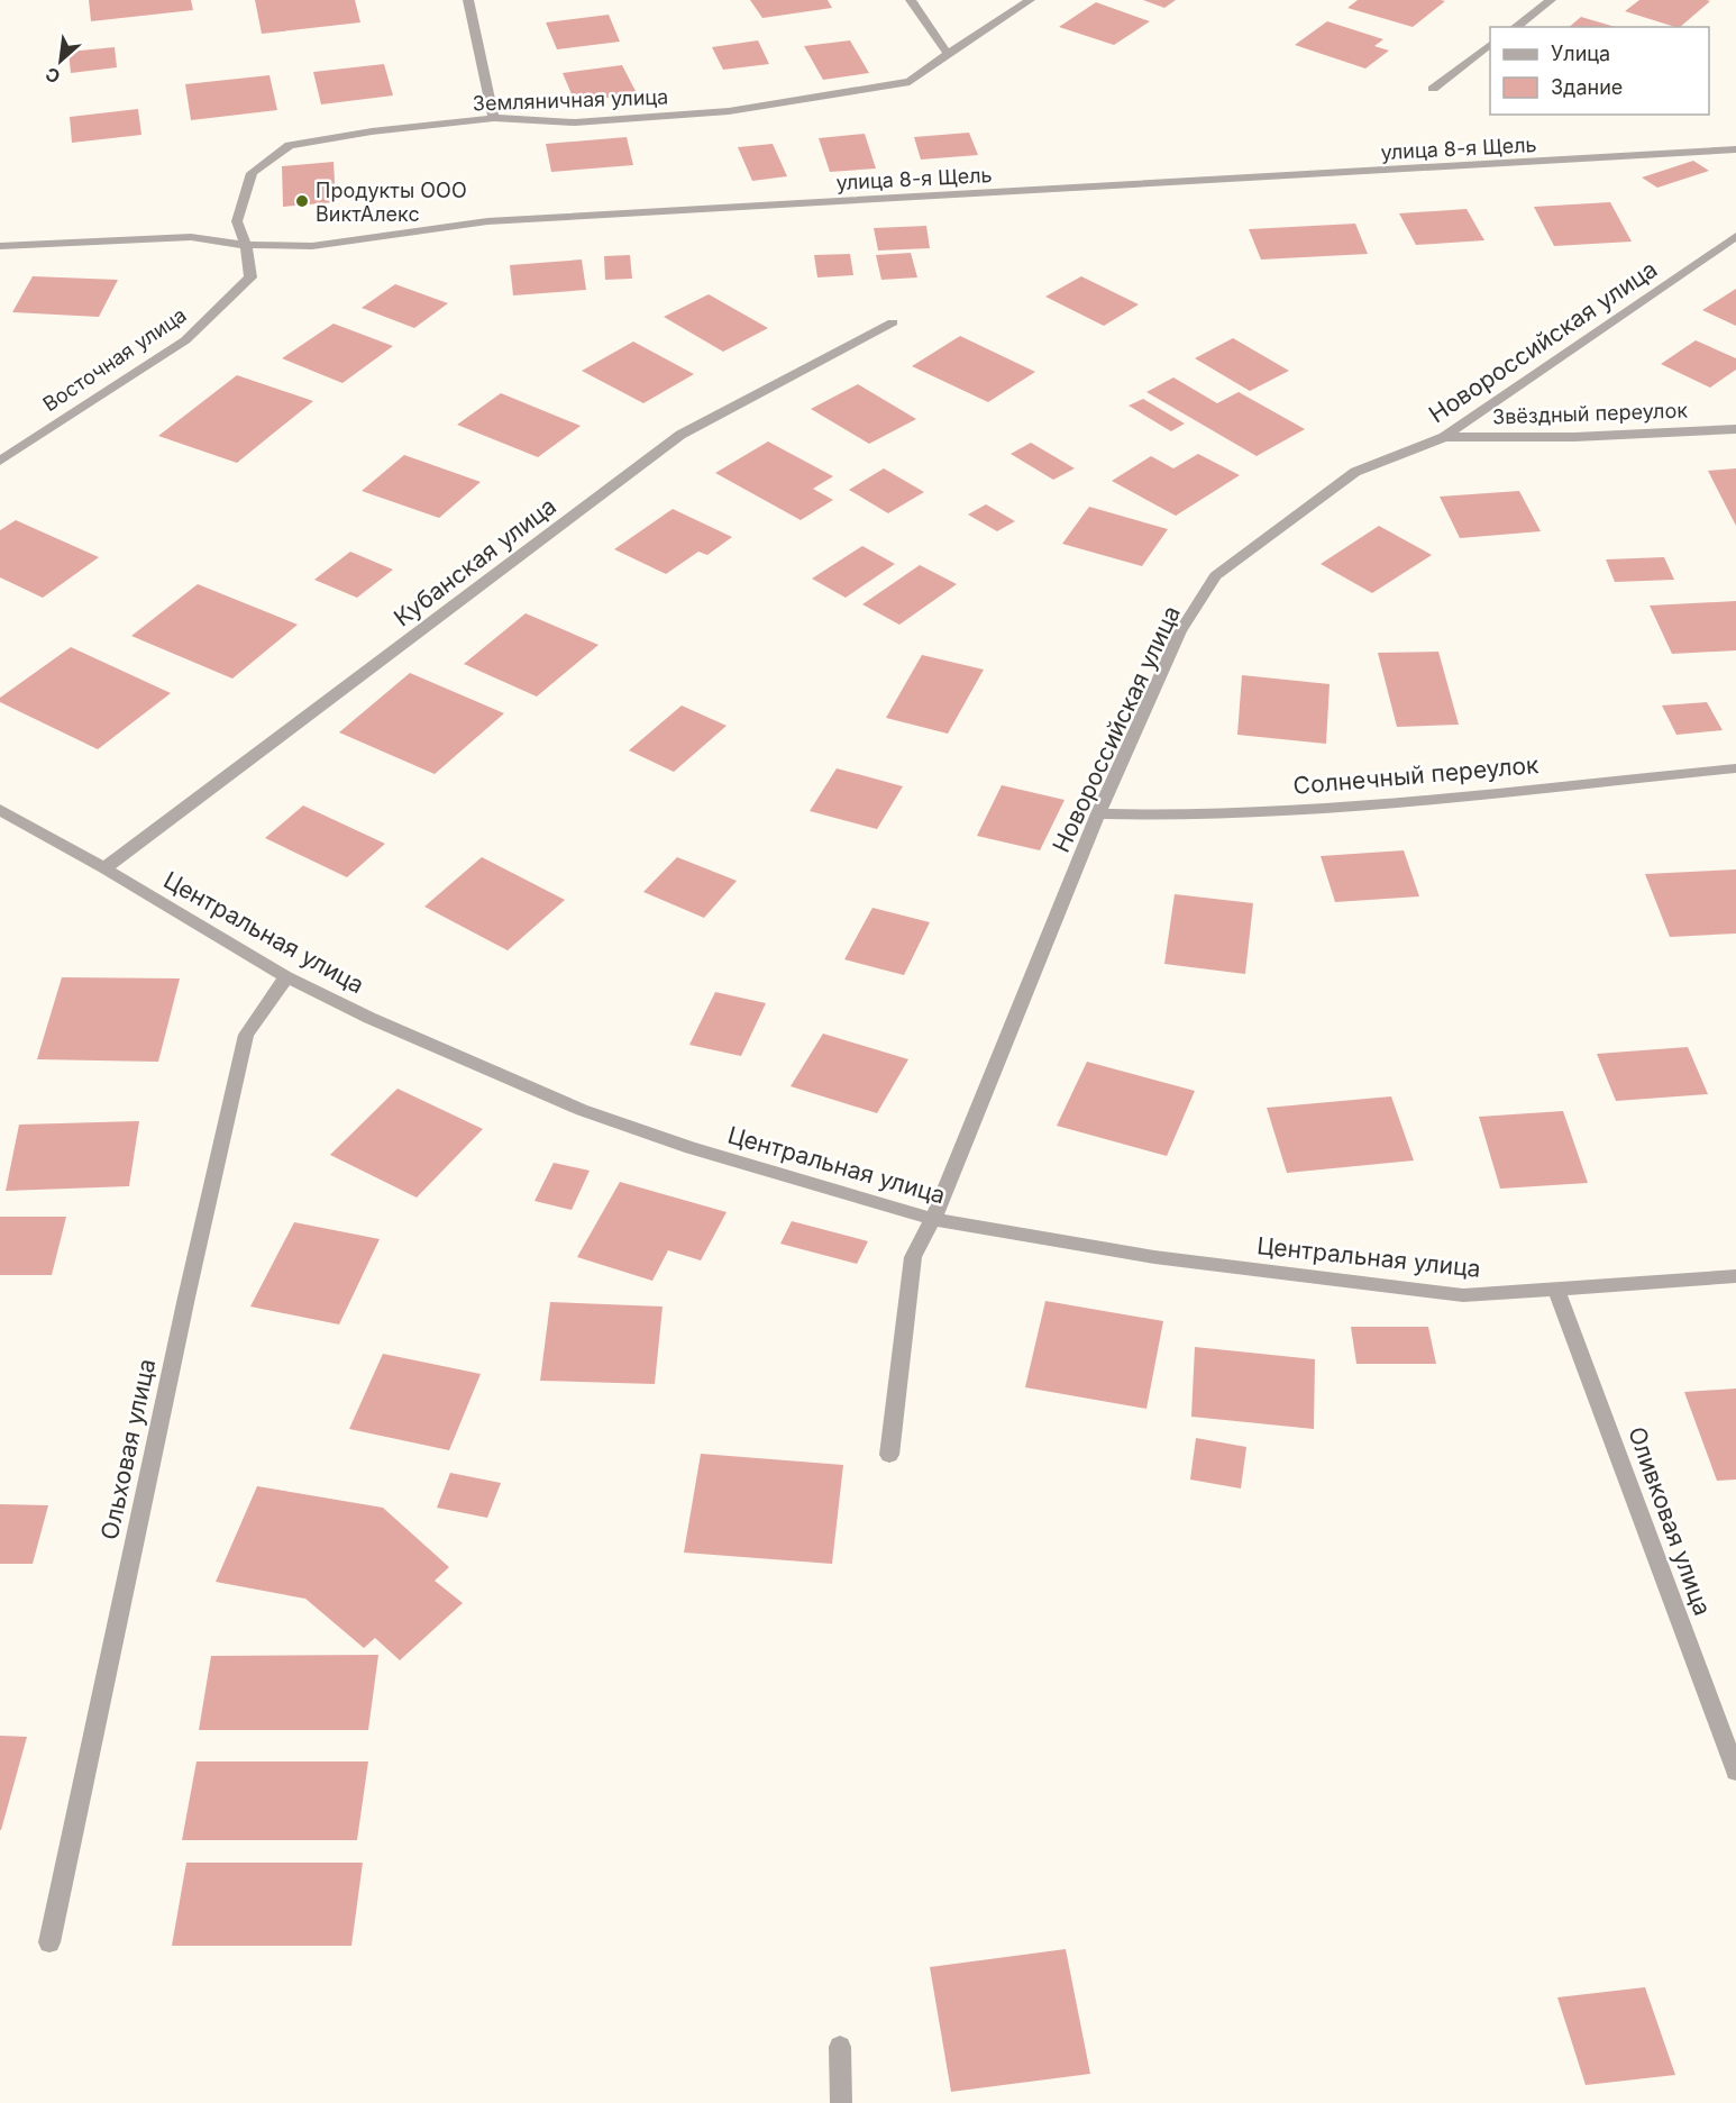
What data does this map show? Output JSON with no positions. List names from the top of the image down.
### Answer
{
  "streets": {
    "street": [
      "Земляничная улица",
      "улица 8-я Щель",
      "Новороссийская улица",
      "Восточная улица",
      "Звёздный переулок",
      "Кубанская улица",
      "Солнечный переулок",
      "Центральная улица",
      "Ольховая улица",
      "Оливковая улица"
    ]
  },
  "crossings": [
    ["Земляничная улица", "улица 8-я Щель"],
    ["Земляничная улица", "Восточная улица"],
    ["улица 8-я Щель", "Восточная улица"],
    ["Новороссийская улица", "Звёздный переулок"],
    ["Новороссийская улица", "Солнечный переулок"],
    ["Новороссийская улица", "Центральная улица"],
    ["Кубанская улица", "Центральная улица"],
    ["Центральная улица", "Ольховая улица"],
    ["Центральная улица", "Оливковая улица"]
  ],
  "places": ["Продукты ООО ВиктАлекс"],
  "legend": ["Улица", "Здание"],
  "north": "bottom left"
}
